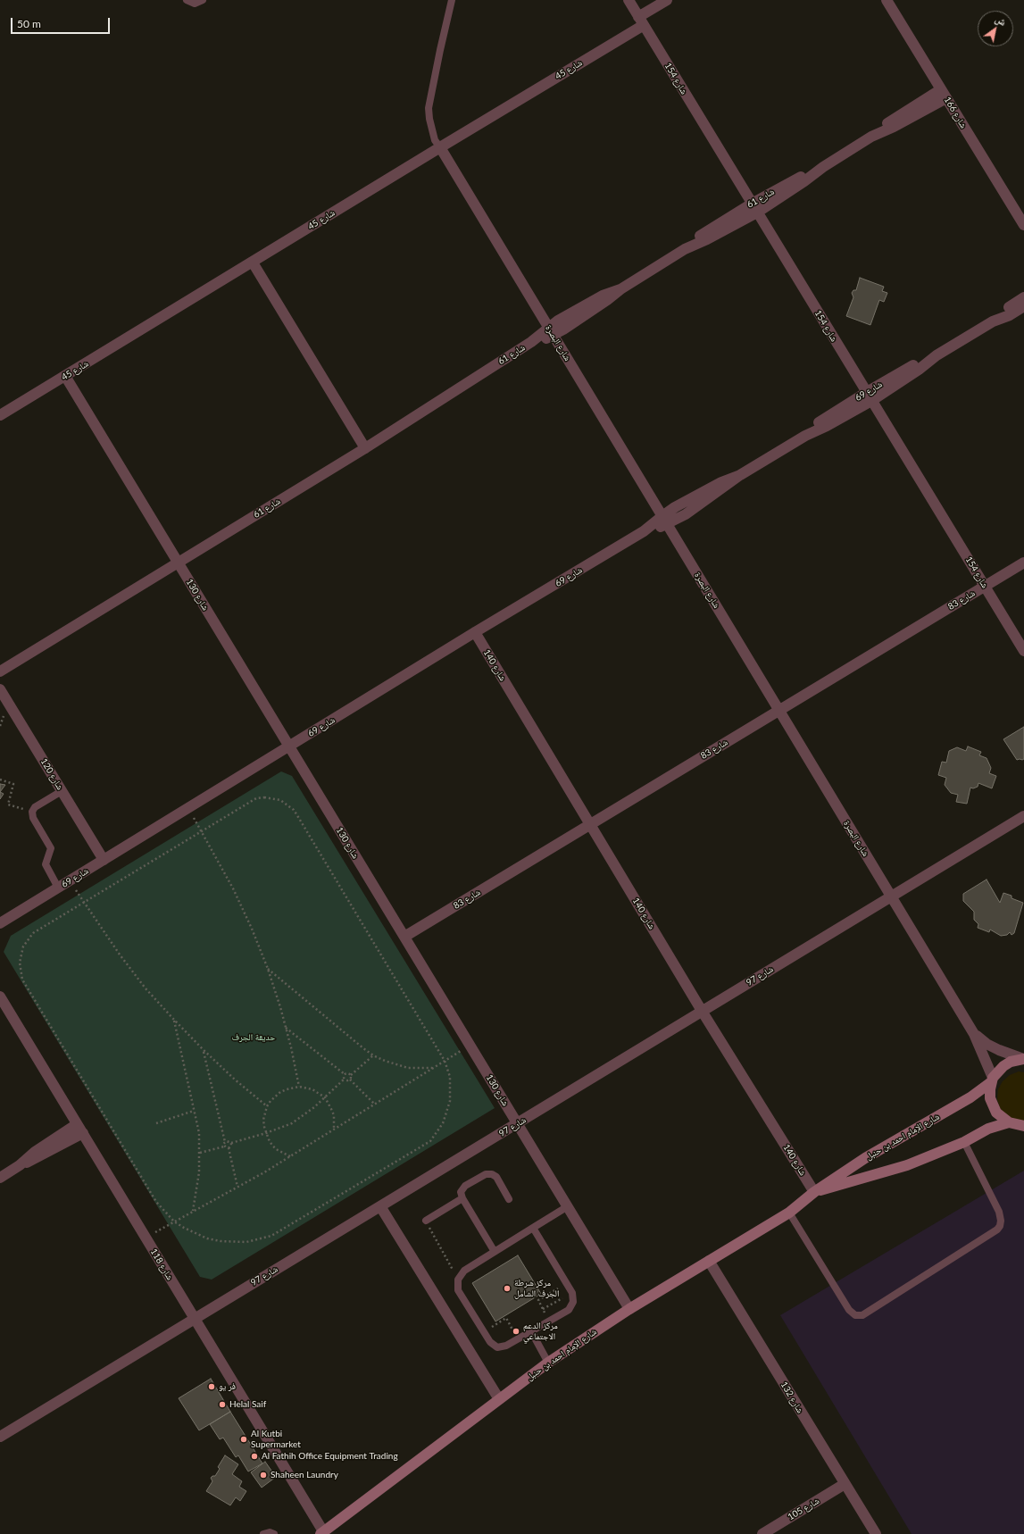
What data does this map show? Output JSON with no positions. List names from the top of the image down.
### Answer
{
  "streets": {
    "street": [
      "شارع 45",
      "شارع 154",
      "شارع 166",
      "شارع 61",
      "شارع البصرة",
      "شارع 69",
      "شارع 130",
      "شارع 83",
      "شارع 140",
      "شارع 120",
      "شارع 97",
      "شارع الإمام احمد بن حنبل",
      "شارع 118",
      "شارع 132",
      "شارع 105"
    ]
  },
  "crossings": [
    ["شارع 45", "شارع 154"],
    ["شارع 45", "شارع البصرة"],
    ["شارع 45", "شارع 130"],
    ["شارع 154", "شارع 61"],
    ["شارع 154", "شارع 69"],
    ["شارع 154", "شارع 83"],
    ["شارع 166", "شارع 61"],
    ["شارع 61", "شارع البصرة"],
    ["شارع 61", "شارع 130"],
    ["شارع البصرة", "شارع 69"],
    ["شارع البصرة", "شارع 83"],
    ["شارع البصرة", "شارع 97"],
    ["شارع البصرة", "شارع الإمام احمد بن حنبل"],
    ["شارع 69", "شارع 130"],
    ["شارع 69", "شارع 140"],
    ["شارع 69", "شارع 120"],
    ["شارع 130", "شارع 83"],
    ["شارع 130", "شارع 97"],
    ["شارع 130", "شارع الإمام احمد بن حنبل"],
    ["شارع 83", "شارع 140"],
    ["شارع 140", "شارع 97"],
    ["شارع 140", "شارع الإمام احمد بن حنبل"],
    ["شارع 97", "شارع 118"],
    ["شارع الإمام احمد بن حنبل", "شارع 118"],
    ["شارع الإمام احمد بن حنبل", "شارع 132"],
    ["شارع 132", "شارع 105"]
  ],
  "parks": ["حديقة الجرف"],
  "places": [
    "مركز شرطة الجرف الشامل",
    "مركز الدعم الاجتماعي",
    "فر يو",
    "Helal Saif",
    "Al Kutbi Supermarket",
    "Al Fathih Office Equipment Trading",
    "Shaheen Laundry"
  ],
  "scale_bar": "50 m",
  "north": "top right"
}
